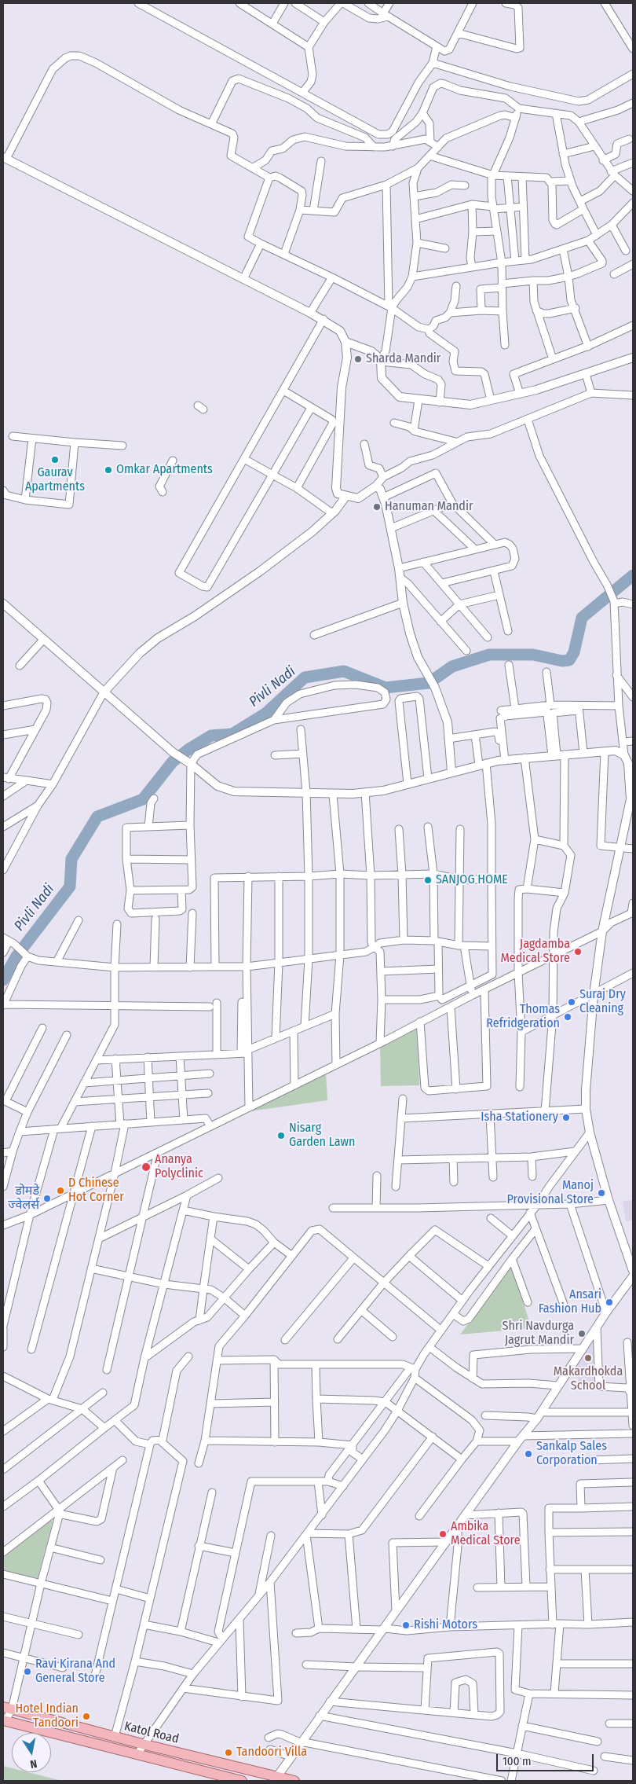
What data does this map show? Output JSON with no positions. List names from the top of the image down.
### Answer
{
  "streets": {
    "main road": ["Katol Road"]
  },
  "water": ["Pivli Nadi"],
  "places": [
    "Sharda Mandir",
    "Gaurav Apartments",
    "Omkar Apartments",
    "Hanuman Mandir",
    "SANJOG HOME",
    "Jagdamba Medical Store",
    "Suraj Dry Cleaning",
    "Thomas Refridgeration",
    "Isha Stationery",
    "Nisarg Garden Lawn",
    "Ananya Polyclinic",
    "D Chinese Hot Corner",
    "Manoj Provisional Store",
    "डोमडे ज्वेलर्स",
    "Ansari Fashion Hub",
    "Shri Navdurga Jagrut Mandir",
    "Makardhokda School",
    "Sankalp Sales Corporation",
    "Ambika Medical Store",
    "Rishi Motors",
    "Ravi Kirana And General Store",
    "Hotel Indian Tandoori",
    "Tandoori Villa"
  ],
  "scale_bar": "100 m",
  "north": "bottom"
}
